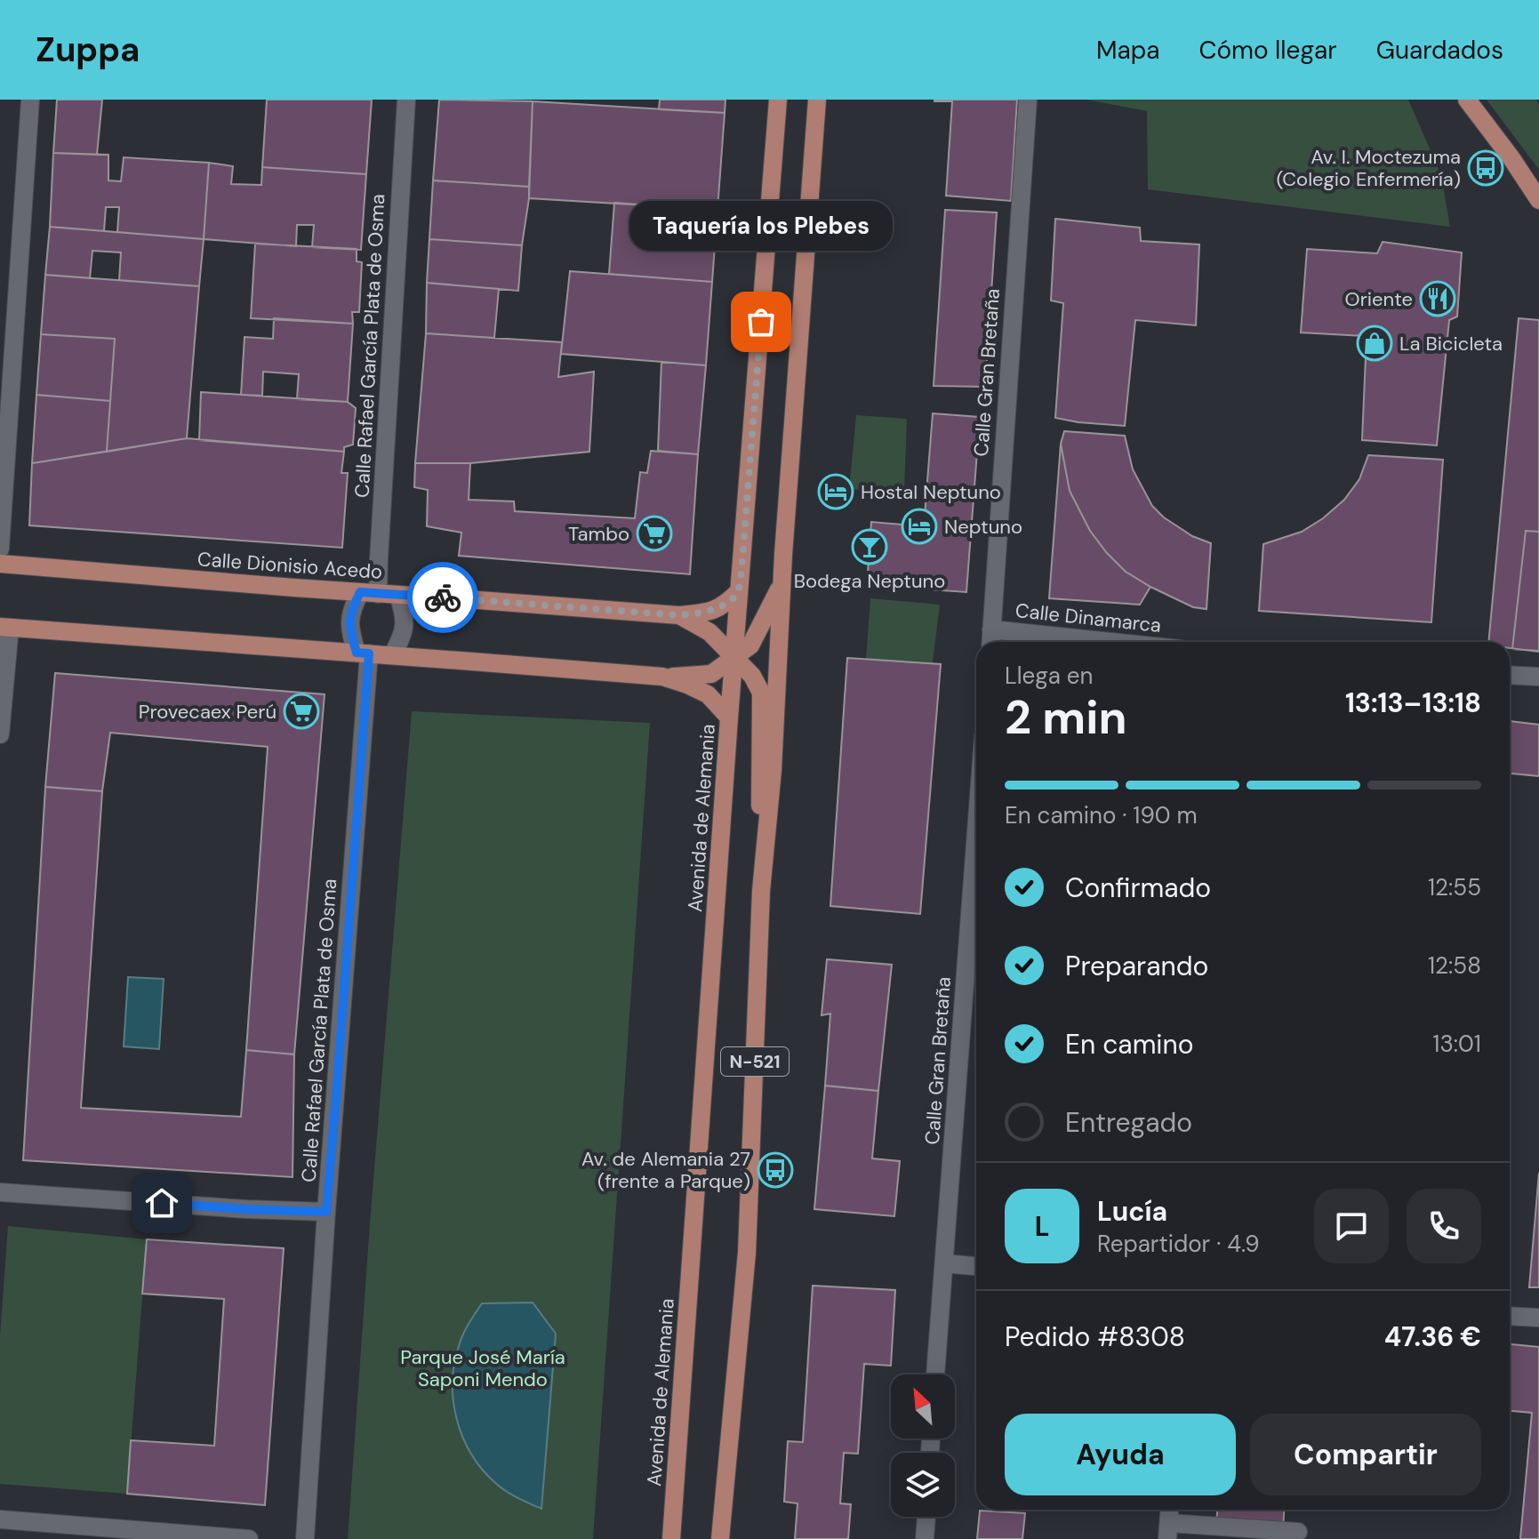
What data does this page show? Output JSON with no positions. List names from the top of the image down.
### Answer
{
  "streets": {
    "main road": ["Calle Dionisio Acedo", "Avenida de Alemania", "N-521"],
    "street": ["Calle Rafael García Plata de Osma", "Calle Gran Bretaña", "Calle Dinamarca"]
  },
  "crossings": [
    ["Calle Rafael García Plata de Osma", "Calle Dionisio Acedo"],
    ["Calle Gran Bretaña", "Calle Dinamarca"],
    ["Calle Dionisio Acedo", "Avenida de Alemania"]
  ],
  "parks": ["Parque José María Saponi Mendo"],
  "places": {
    "bus stop": ["Av. I. Moctezuma (Colegio Enfermería)", "Av. de Alemania 27 (frente a Parque)"],
    "restaurant": ["Oriente"],
    "other": ["Taquería los Plebes"],
    "shop": ["La Bicicleta"],
    "hotel": ["Hostal Neptuno", "Neptuno"],
    "supermarket": ["Tambo", "Provecaex Perú"],
    "bar": ["Bodega Neptuno"]
  },
  "north": "top left",
  "page": {
    "header": "Zuppa",
    "nav": ["Mapa", "Cómo llegar", "Guardados"],
    "bubble": "Taquería los Plebes",
    "heading": ["2 min", "Llega en", "13:13–13:18"],
    "panel": [
      "Lucía",
      "Repartidor · 4.9",
      "Pedido #8308",
      "47.36 €"
    ],
    "bar": "En camino · 190 m",
    "list": [
      ["Confirmado", "12:55"],
      ["Preparando", "12:58"],
      ["En camino", "13:01"],
      "Entregado"
    ],
    "round": "L",
    "buttons": ["Ayuda", "Compartir"]
  }
}
